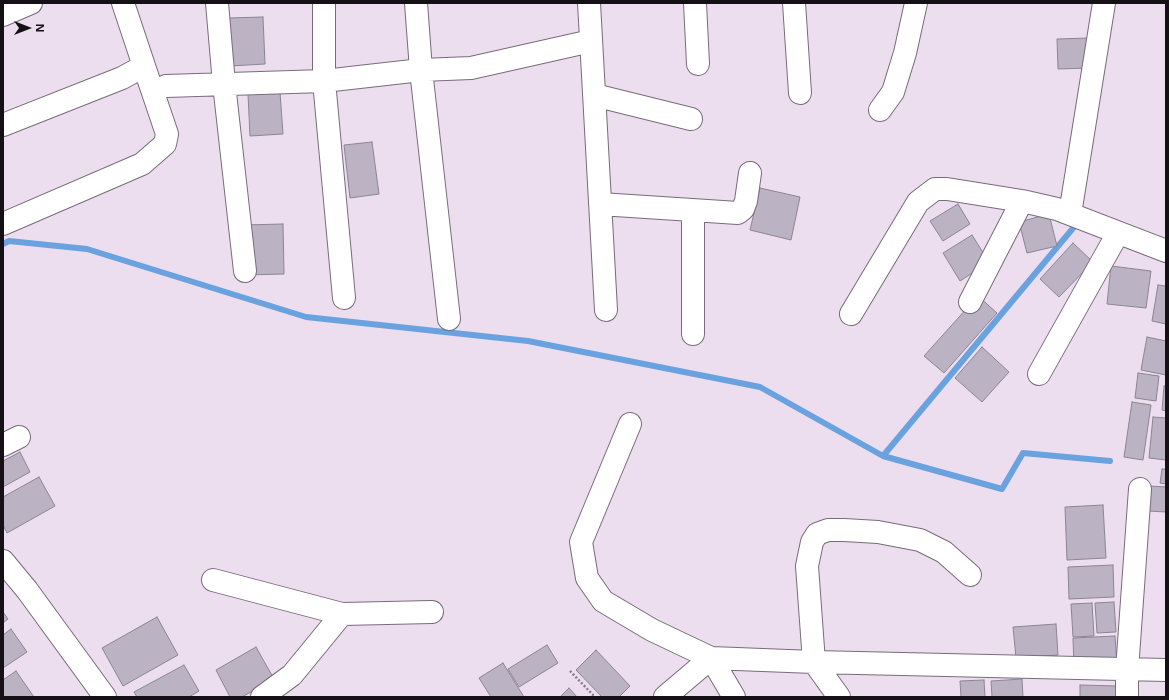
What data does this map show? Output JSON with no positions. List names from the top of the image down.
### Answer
{
  "north": "right"
}
